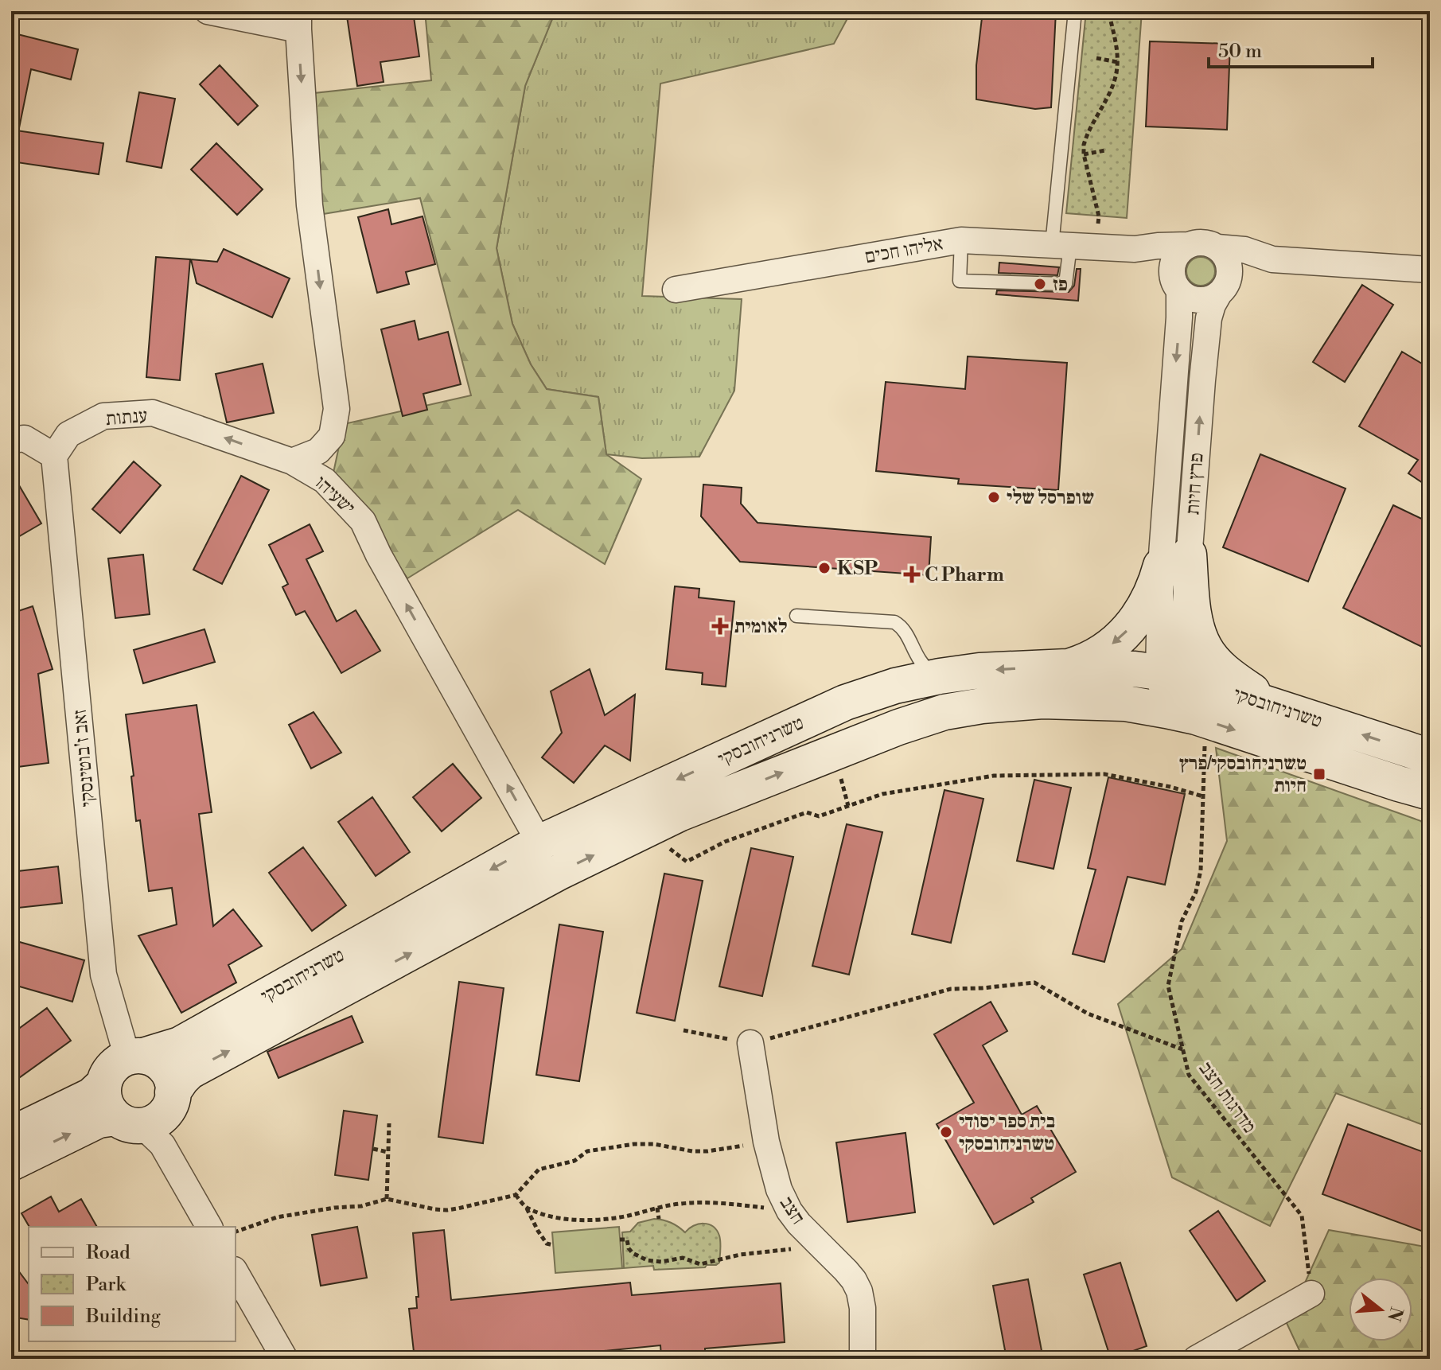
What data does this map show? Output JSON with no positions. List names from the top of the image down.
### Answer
{
  "streets": {
    "street": [
      "אליהו חכים",
      "ענתות",
      "פרץ חיות",
      "ישעיהו",
      "טשרניחובסקי",
      "זאב ז'בוטינסקי",
      "חצב"
    ],
    "path": ["מדרגות חצב"]
  },
  "crossings": [
    ["אליהו חכים", "פרץ חיות"],
    ["ענתות", "ישעיהו"],
    ["ענתות", "זאב ז'בוטינסקי"],
    ["פרץ חיות", "טשרניחובסקי"],
    ["ישעיהו", "טשרניחובסקי"],
    ["טשרניחובסקי", "זאב ז'בוטינסקי"]
  ],
  "one_way": ["ענתות"],
  "places": {
    "other": [
      "פז",
      "שופרסל שלי",
      "KSP",
      "בית ספר יסודי טשרניחובסקי"
    ],
    "health": ["C Pharm", "לאומית"],
    "transit": ["טשרניחובסקי/פרץ חיות"]
  },
  "legend": ["Road", "Park", "Building"],
  "scale_bar": "50 m",
  "north": "right"
}
